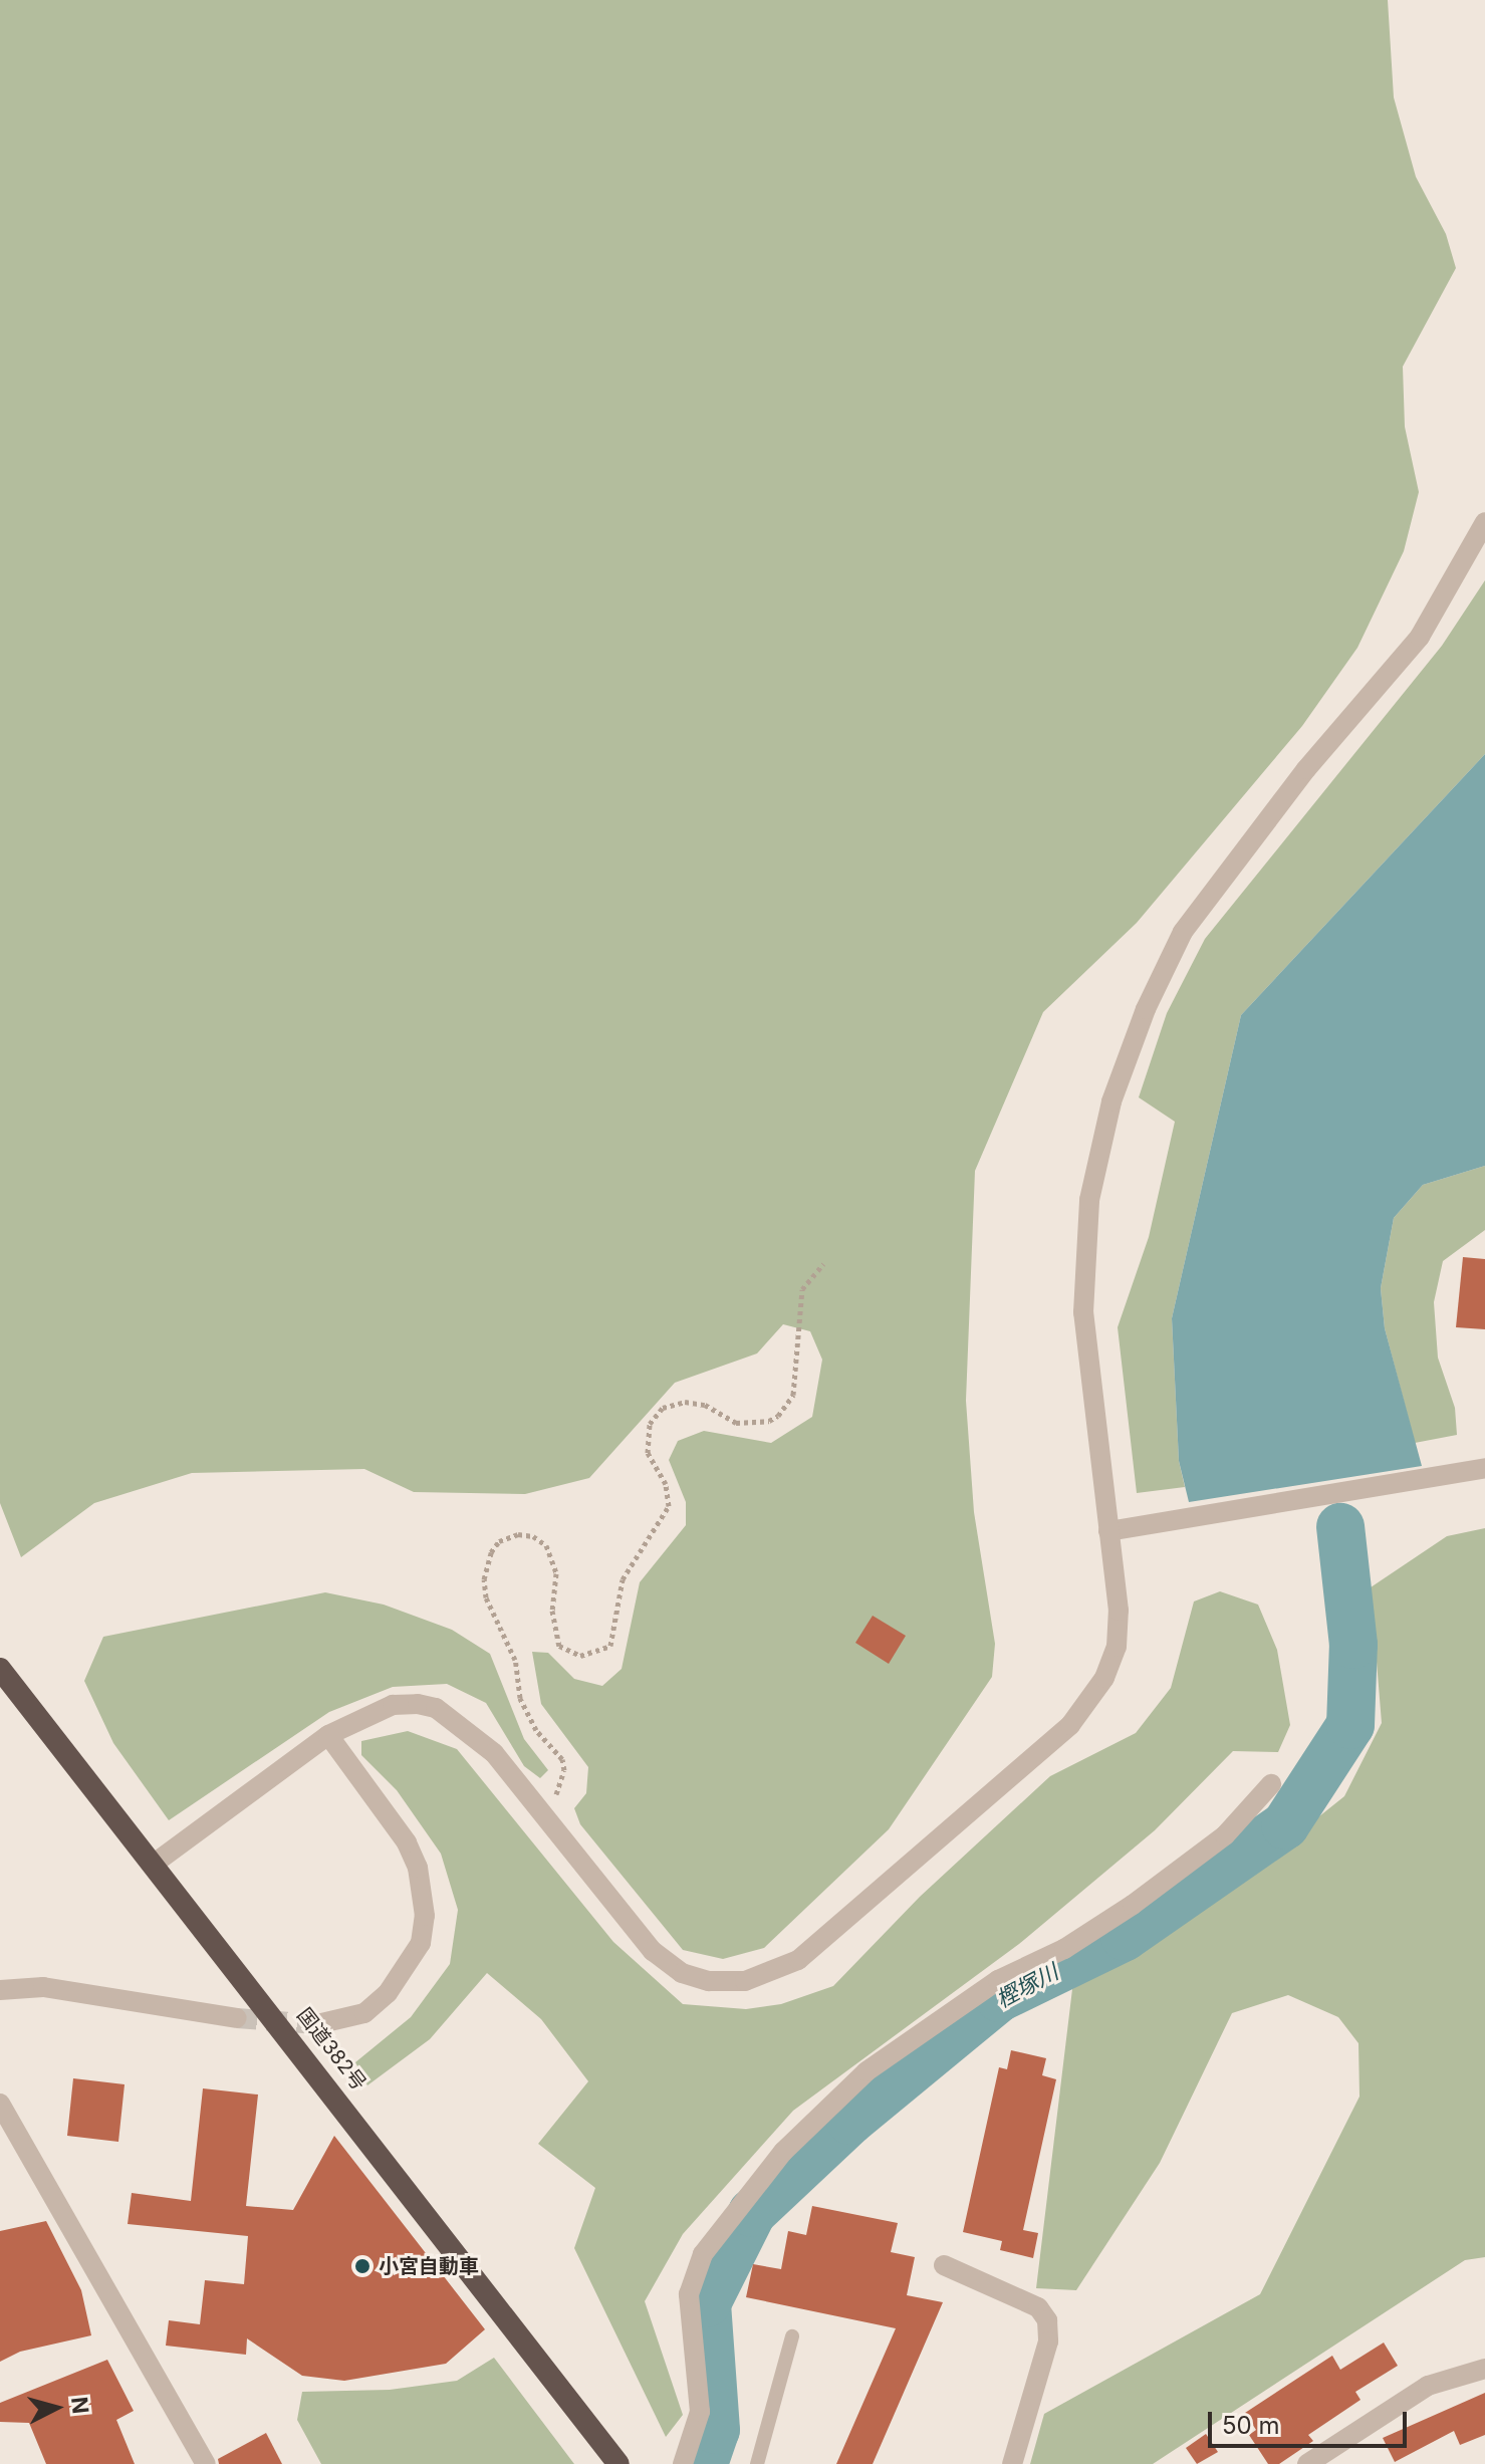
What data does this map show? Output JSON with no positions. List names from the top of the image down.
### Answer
{
  "streets": {
    "highway": ["国道382号"]
  },
  "water": ["樫塚川"],
  "places": ["小宮自動車"],
  "scale_bar": "50 m",
  "north": "right"
}
